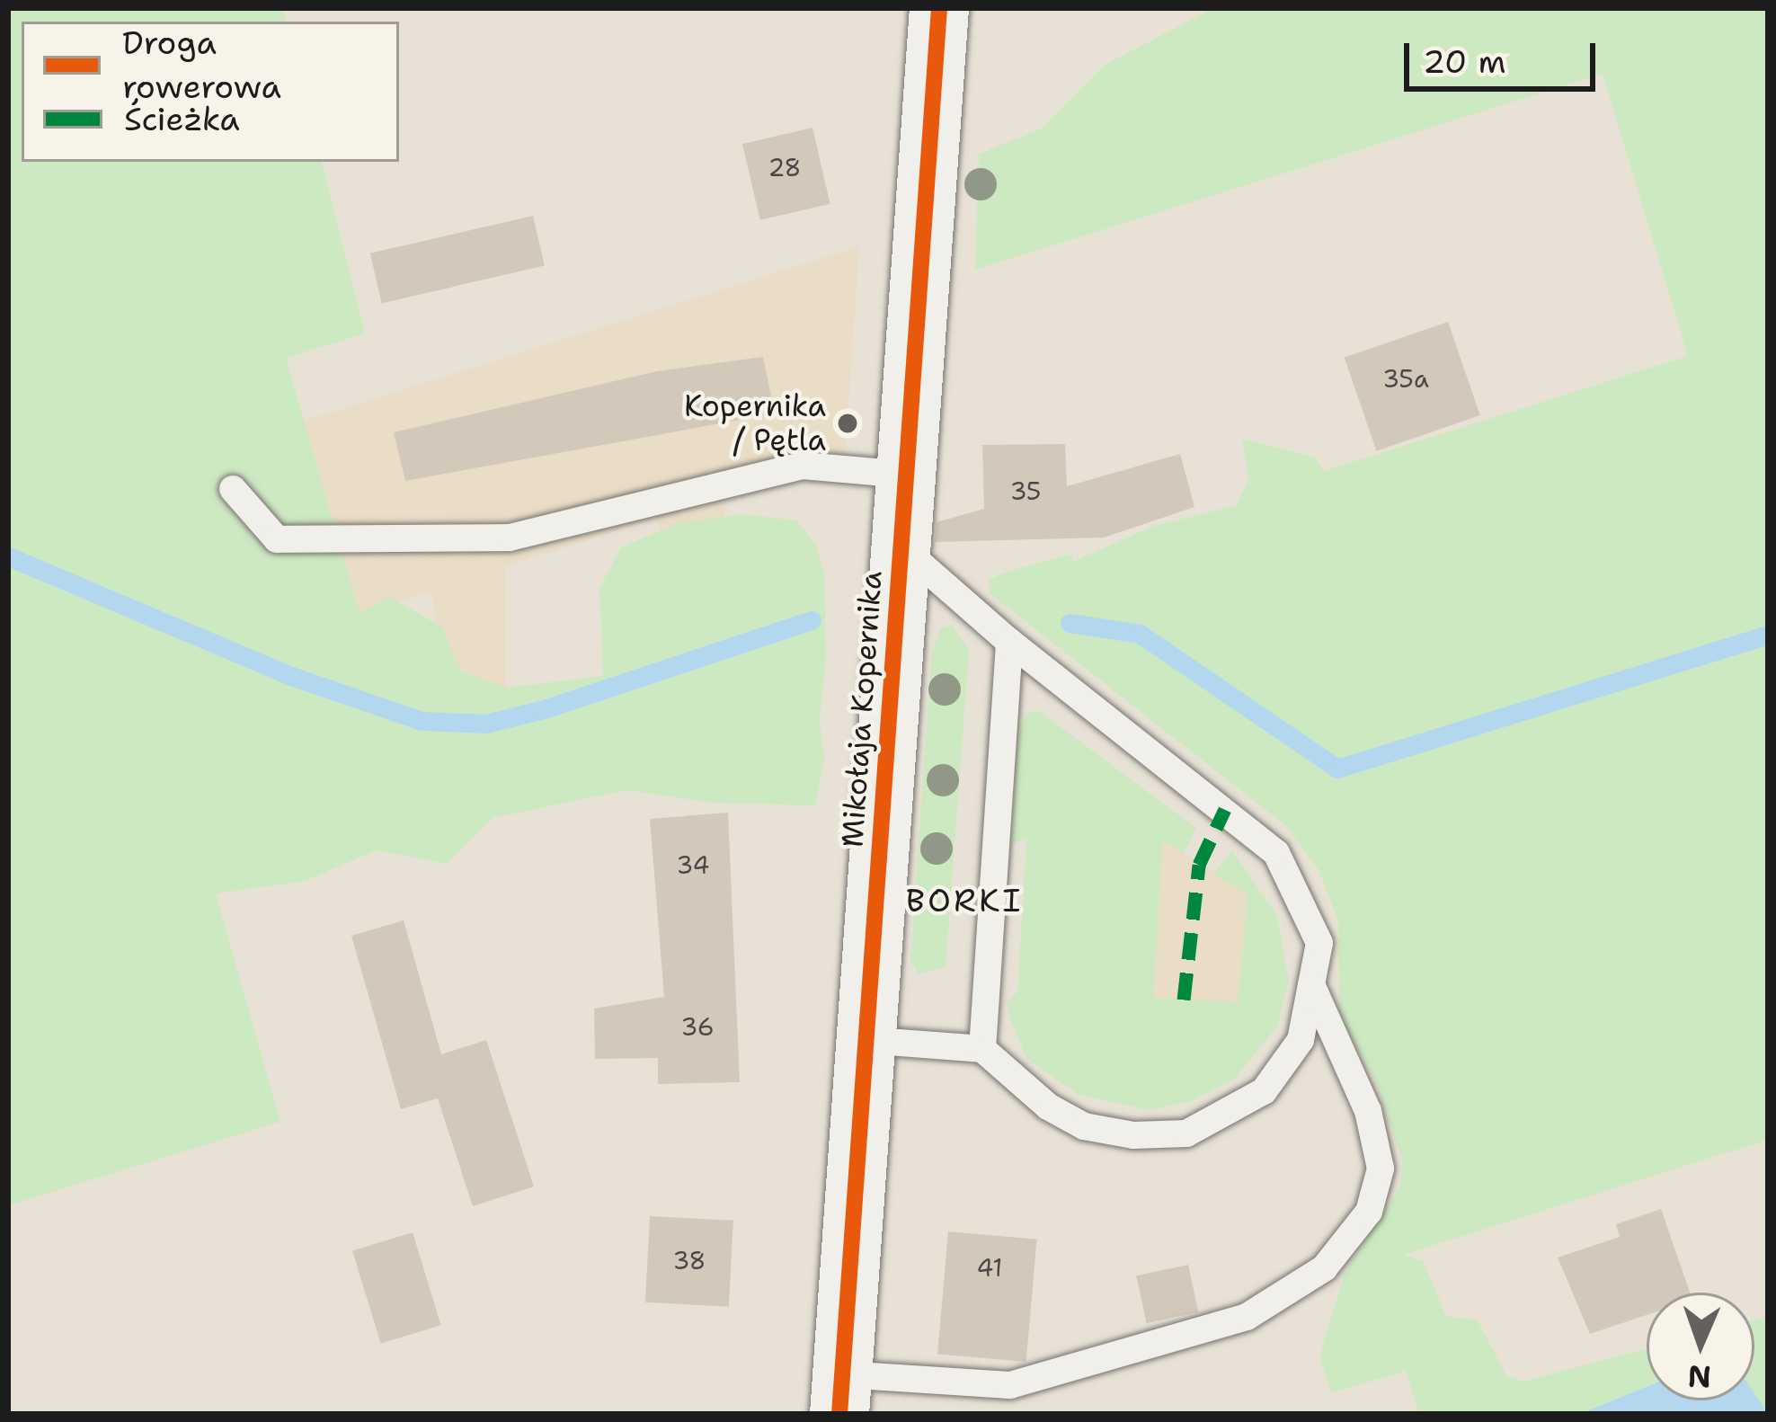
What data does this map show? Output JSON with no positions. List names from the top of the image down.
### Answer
{
  "streets": {
    "street": ["Mikołaja Kopernika"]
  },
  "districts": ["BORKI"],
  "places": ["Kopernika / Pętla"],
  "house_numbers": [
    "28",
    "35a",
    "35",
    "34",
    "36",
    "38",
    "41"
  ],
  "legend": ["Droga rowerowa", "Ścieżka"],
  "scale_bar": "20 m",
  "north": "bottom"
}
